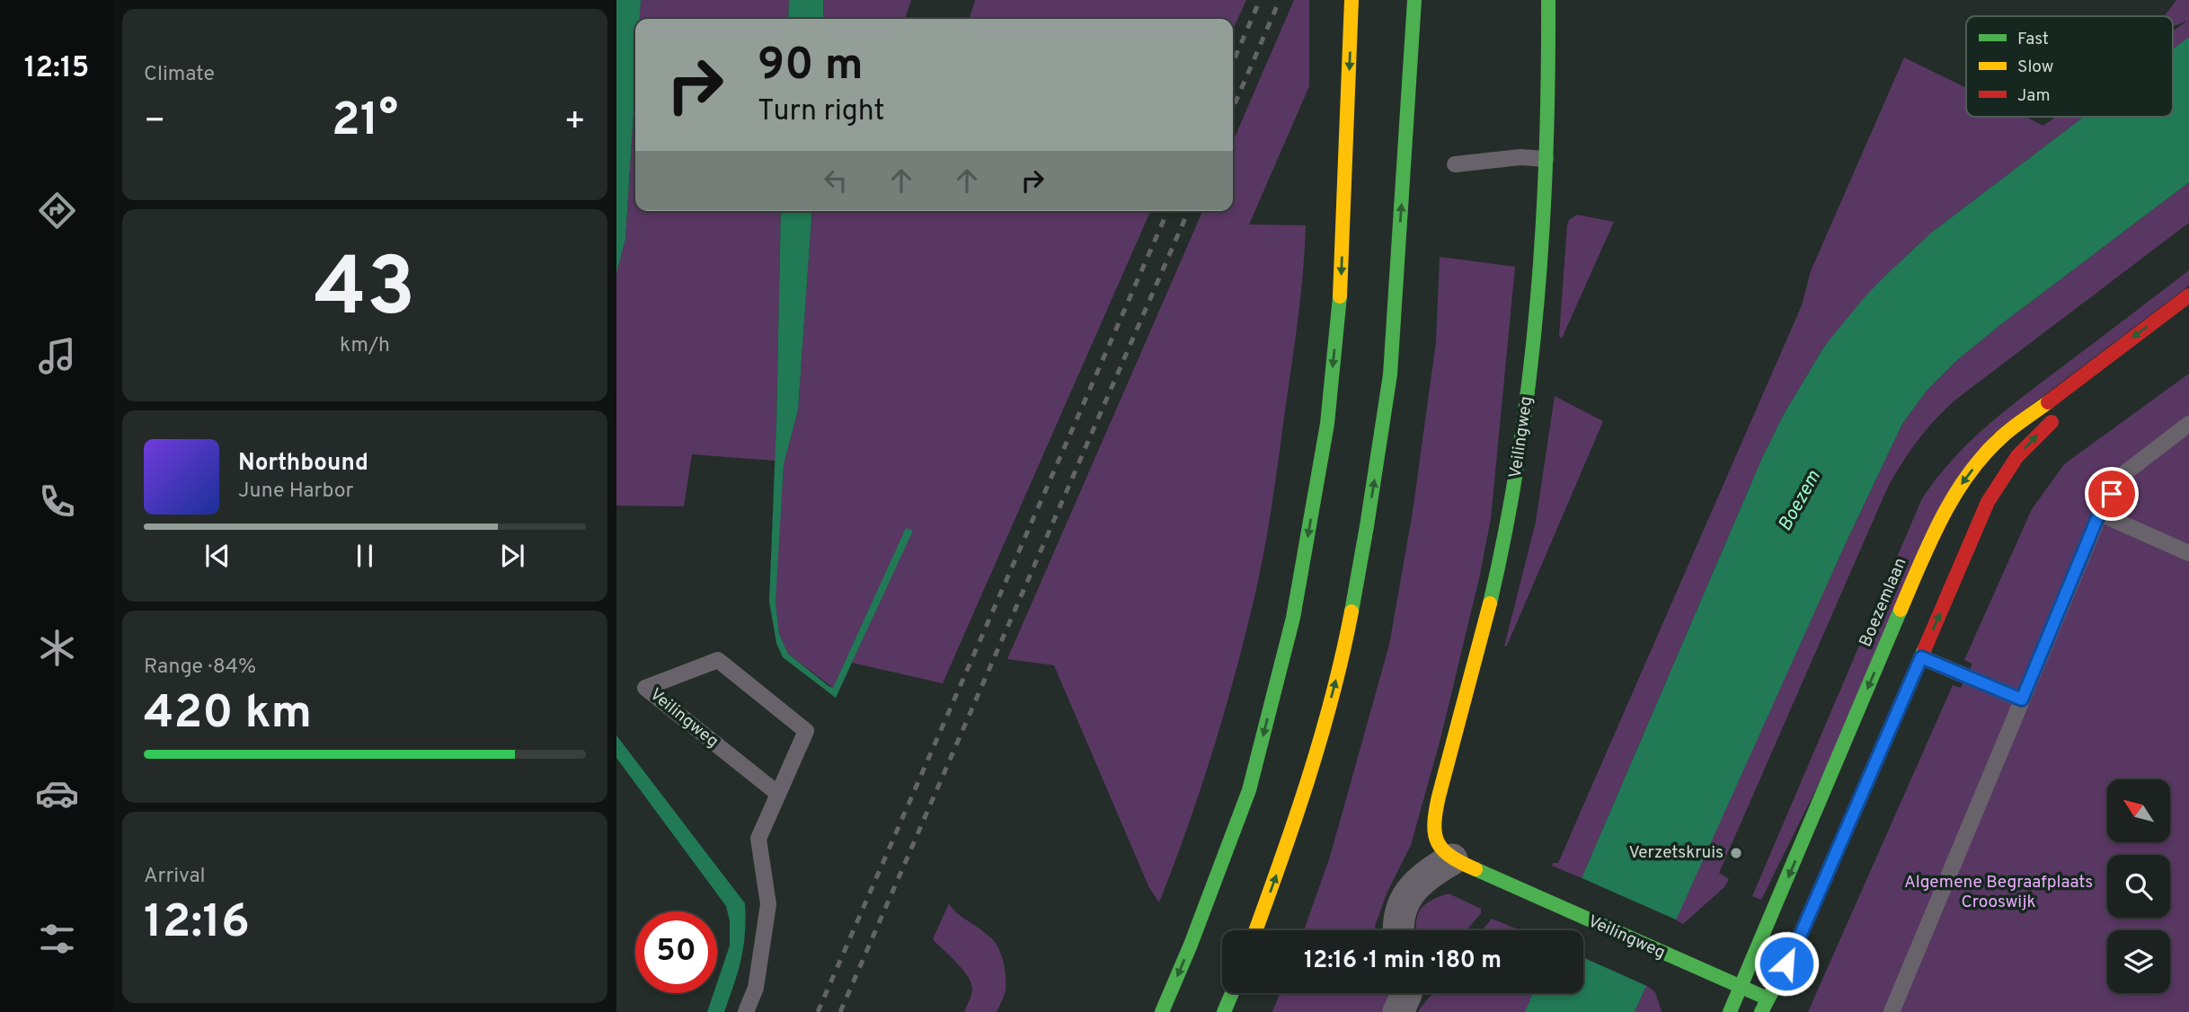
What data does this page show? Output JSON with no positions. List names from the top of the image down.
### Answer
{
  "streets": {
    "main road": ["Veilingweg", "Boezemlaan"]
  },
  "crossings": [
    ["Veilingweg", "Boezemlaan"]
  ],
  "water": ["Boezem"],
  "parks": ["Algemene Begraafplaats Crooswijk"],
  "places": ["Verzetskruis"],
  "legend": ["Fast", "Slow", "Jam"],
  "north": "top left",
  "page": {
    "tabs": "12:15",
    "tile": [
      "Climate",
      ["43", "km/h"],
      ["Range · 84%", "420 km"],
      ["Arrival", "12:16"]
    ],
    "turn": ["90 m", "Turn right"],
    "heat": ["−", "21°", "+"],
    "song": ["Northbound", "June Harbor"],
    "limit": "50",
    "trip": "12:16 · 1 min · 180 m"
  }
}
